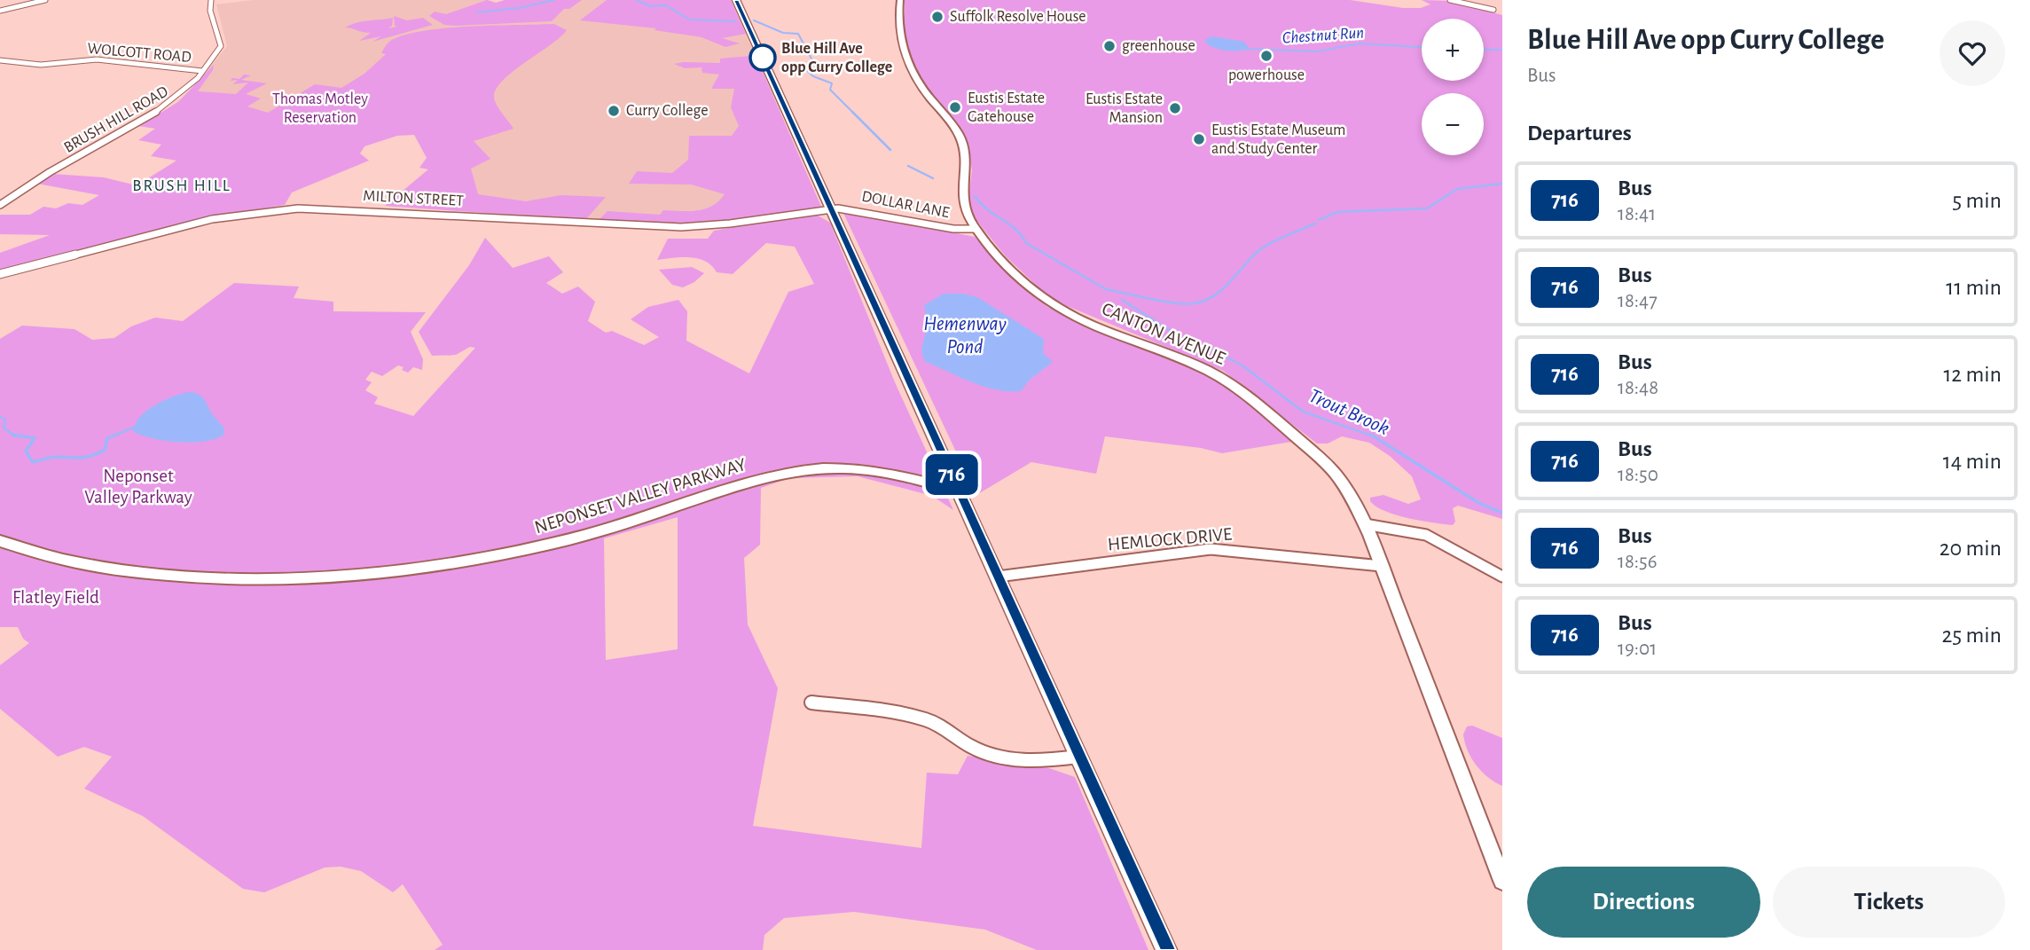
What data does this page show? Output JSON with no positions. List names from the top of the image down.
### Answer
{
  "streets": {
    "main road": ["CANTON AVENUE", "NEPONSET VALLEY PARKWAY"],
    "street": [
      "WOLCOTT ROAD",
      "BRUSH HILL ROAD",
      "MILTON STREET",
      "DOLLAR LANE",
      "HEMLOCK DRIVE"
    ]
  },
  "crossings": [
    ["WOLCOTT ROAD", "BRUSH HILL ROAD"],
    ["MILTON STREET", "DOLLAR LANE"],
    ["DOLLAR LANE", "CANTON AVENUE"],
    ["CANTON AVENUE", "HEMLOCK DRIVE"]
  ],
  "districts": ["BRUSH HILL"],
  "water": ["Chestnut Run", "Hemenway Pond", "Trout Brook"],
  "parks": ["Thomas Motley Reservation", "Neponset Valley Parkway", "Flatley Field"],
  "places": [
    "Suffolk Resolve House",
    "greenhouse",
    "powerhouse",
    "Blue Hill Ave opp Curry College",
    "Eustis Estate Gatehouse",
    "Eustis Estate Mansion",
    "Curry College",
    "Eustis Estate Museum and Study Center"
  ],
  "lines": ["bus line 716"],
  "page": {
    "on_map": "716",
    "heading": [
      ["Blue Hill Ave opp Curry College", "Bus"],
      "Departures"
    ],
    "map_buttons": ["+", "−"],
    "list": [
      {
        "mark": "716",
        "name": "Bus",
        "note": "18:41",
        "value": "5 min"
      },
      {
        "mark": "716",
        "name": "Bus",
        "note": "18:47",
        "value": "11 min"
      },
      {
        "mark": "716",
        "name": "Bus",
        "note": "18:48",
        "value": "12 min"
      },
      {
        "mark": "716",
        "name": "Bus",
        "note": "18:50",
        "value": "14 min"
      },
      {
        "mark": "716",
        "name": "Bus",
        "note": "18:56",
        "value": "20 min"
      },
      {
        "mark": "716",
        "name": "Bus",
        "note": "19:01",
        "value": "25 min"
      }
    ],
    "buttons": ["Directions", "Tickets"]
  }
}
